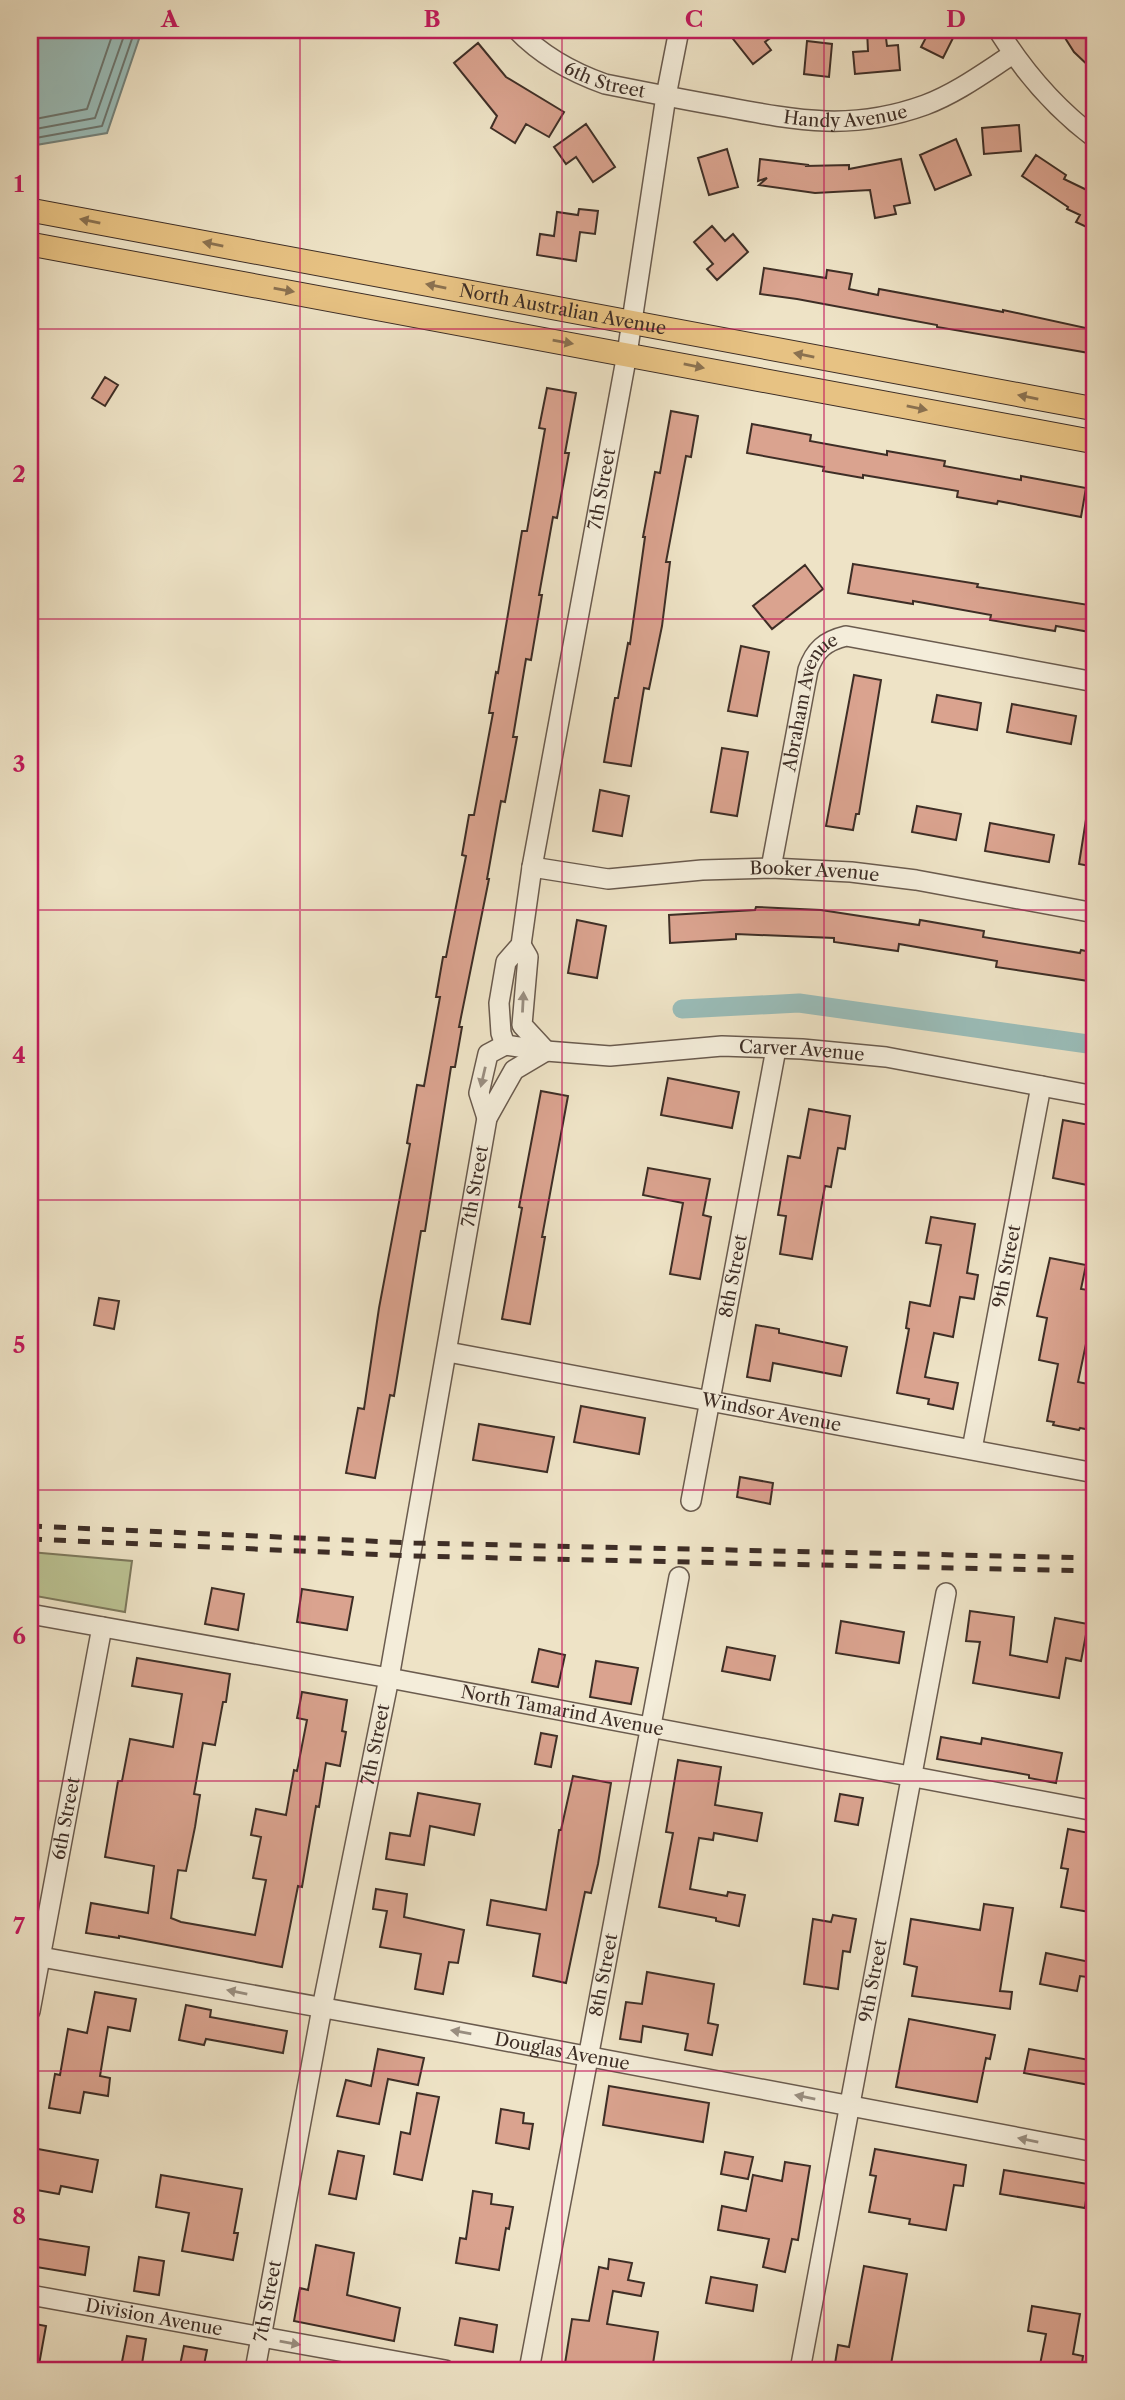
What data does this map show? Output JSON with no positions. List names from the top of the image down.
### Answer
{
  "streets": {
    "main road": ["North Australian Avenue"],
    "street": [
      "6th Street",
      "Handy Avenue",
      "7th Street",
      "Abraham Avenue",
      "Booker Avenue",
      "Carver Avenue",
      "9th Street",
      "8th Street",
      "Windsor Avenue",
      "North Tamarind Avenue",
      "Douglas Avenue",
      "Division Avenue"
    ]
  },
  "crossings": [
    ["6th Street", "Handy Avenue"],
    ["6th Street", "7th Street"],
    ["6th Street", "North Tamarind Avenue"],
    ["6th Street", "Douglas Avenue"],
    ["Handy Avenue", "7th Street"],
    ["North Australian Avenue", "7th Street"],
    ["7th Street", "Booker Avenue"],
    ["7th Street", "Carver Avenue"],
    ["7th Street", "Windsor Avenue"],
    ["7th Street", "North Tamarind Avenue"],
    ["7th Street", "Douglas Avenue"],
    ["7th Street", "Division Avenue"],
    ["Abraham Avenue", "Booker Avenue"],
    ["Carver Avenue", "9th Street"],
    ["Carver Avenue", "8th Street"],
    ["9th Street", "Windsor Avenue"],
    ["9th Street", "North Tamarind Avenue"],
    ["9th Street", "Douglas Avenue"],
    ["8th Street", "Windsor Avenue"],
    ["8th Street", "North Tamarind Avenue"],
    ["8th Street", "Douglas Avenue"]
  ],
  "one_way": ["Douglas Avenue", "Division Avenue"],
  "grid": {
    "columns": [
      "A",
      "B",
      "C",
      "D"
    ],
    "rows": [
      "1",
      "2",
      "3",
      "4",
      "5",
      "6",
      "7",
      "8"
    ]
  }
}
